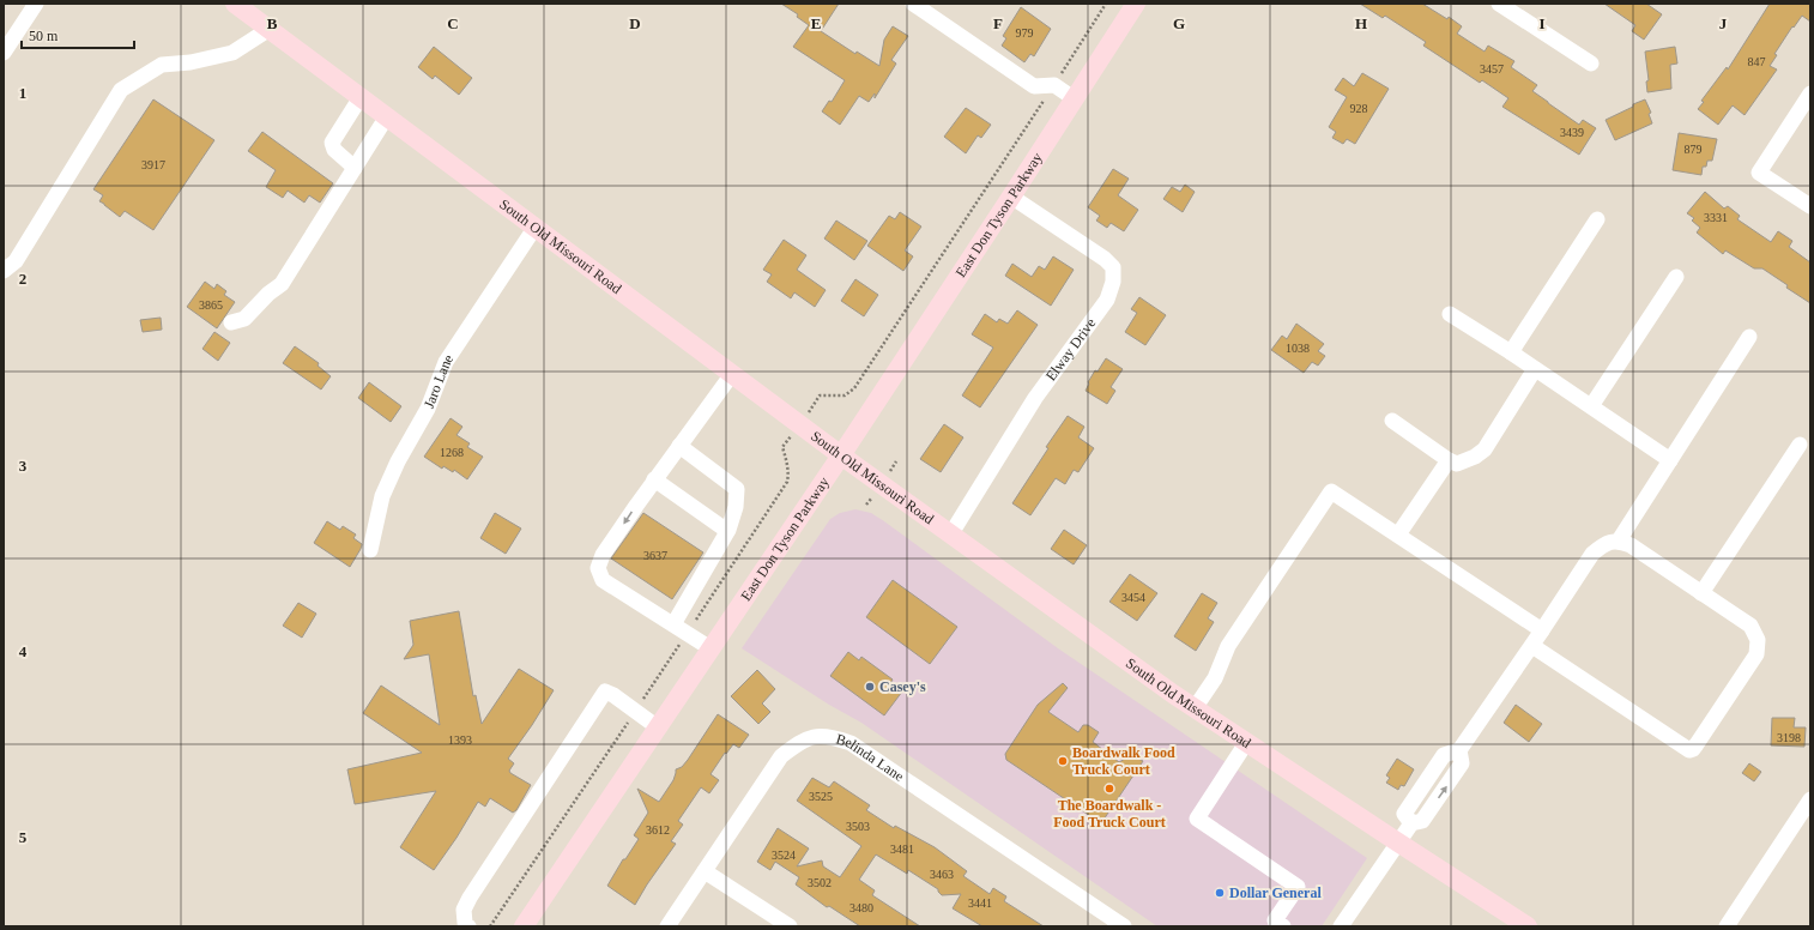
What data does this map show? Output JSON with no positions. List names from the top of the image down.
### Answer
{
  "streets": {
    "main road": ["East Don Tyson Parkway", "South Old Missouri Road"],
    "street": ["Elway Drive", "Jaro Lane", "Belinda Lane"]
  },
  "crossings": [
    ["East Don Tyson Parkway", "South Old Missouri Road"],
    ["East Don Tyson Parkway", "Elway Drive"],
    ["South Old Missouri Road", "Elway Drive"],
    ["South Old Missouri Road", "Jaro Lane"]
  ],
  "places": [
    "Casey's",
    "Boardwalk Food Truck Court",
    "The Boardwalk - Food Truck Court",
    "Dollar General"
  ],
  "house_numbers": [
    "979",
    "847",
    "3457",
    "928",
    "3439",
    "879",
    "3917",
    "3331",
    "3865",
    "1038",
    "1268",
    "3637",
    "3454",
    "3198",
    "1393",
    "3525",
    "3503",
    "3612",
    "3481",
    "3524",
    "3463",
    "3502",
    "3441",
    "3480"
  ],
  "scale_bar": "50 m",
  "grid": {
    "columns": [
      "B",
      "C",
      "D",
      "E",
      "F",
      "G",
      "H",
      "I",
      "J"
    ],
    "rows": [
      "1",
      "2",
      "3",
      "4",
      "5"
    ]
  }
}
